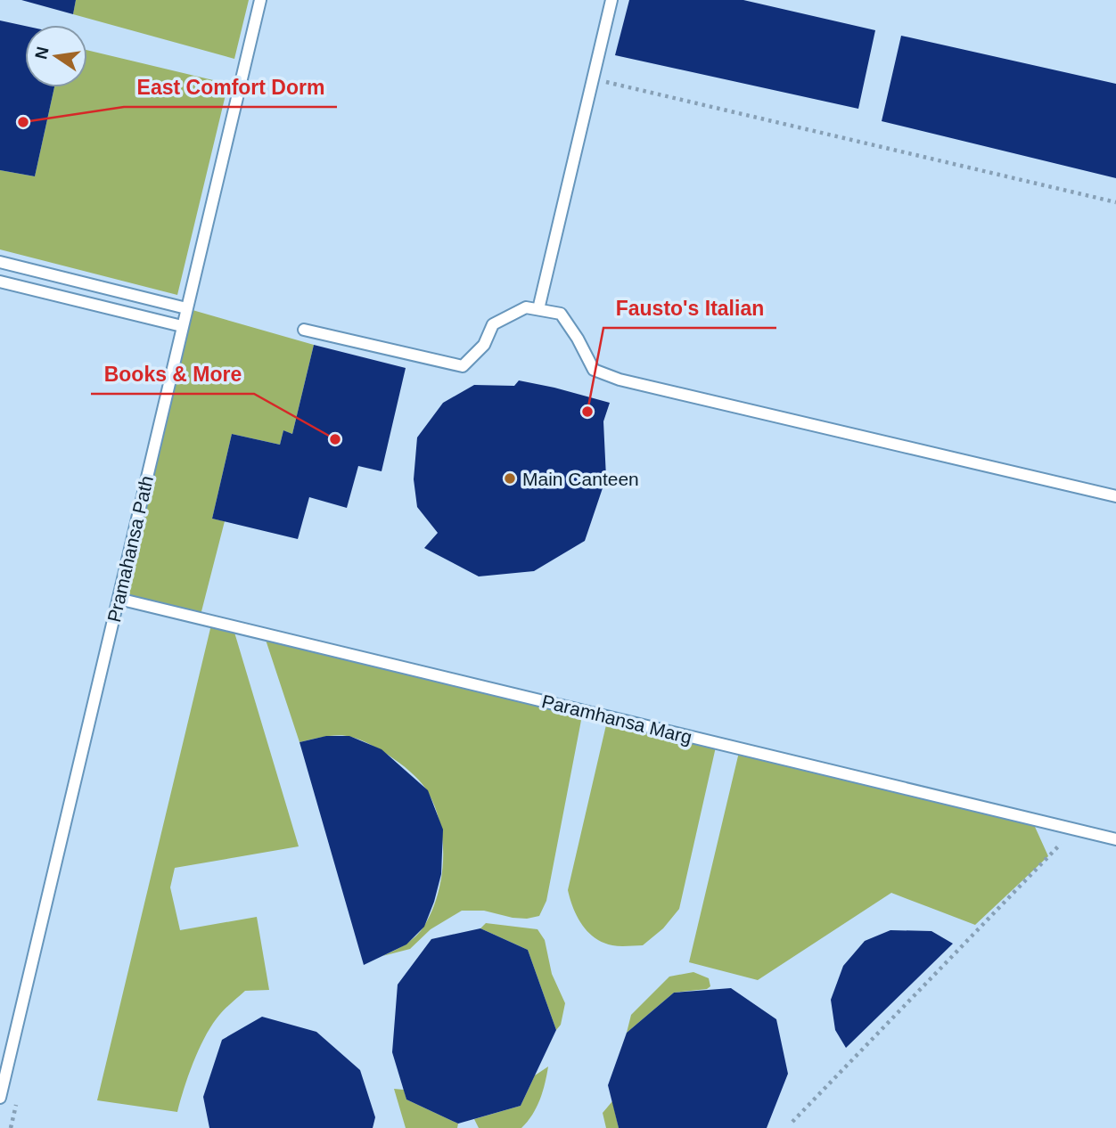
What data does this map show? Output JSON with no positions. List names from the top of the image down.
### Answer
{
  "streets": {
    "lane": ["Pramahansa Path", "Paramhansa Marg"]
  },
  "crossings": [
    ["Pramahansa Path", "Paramhansa Marg"]
  ],
  "places": [
    "East Comfort Dorm",
    "Fausto's Italian",
    "Books & More",
    "Main Canteen"
  ],
  "north": "left"
}
